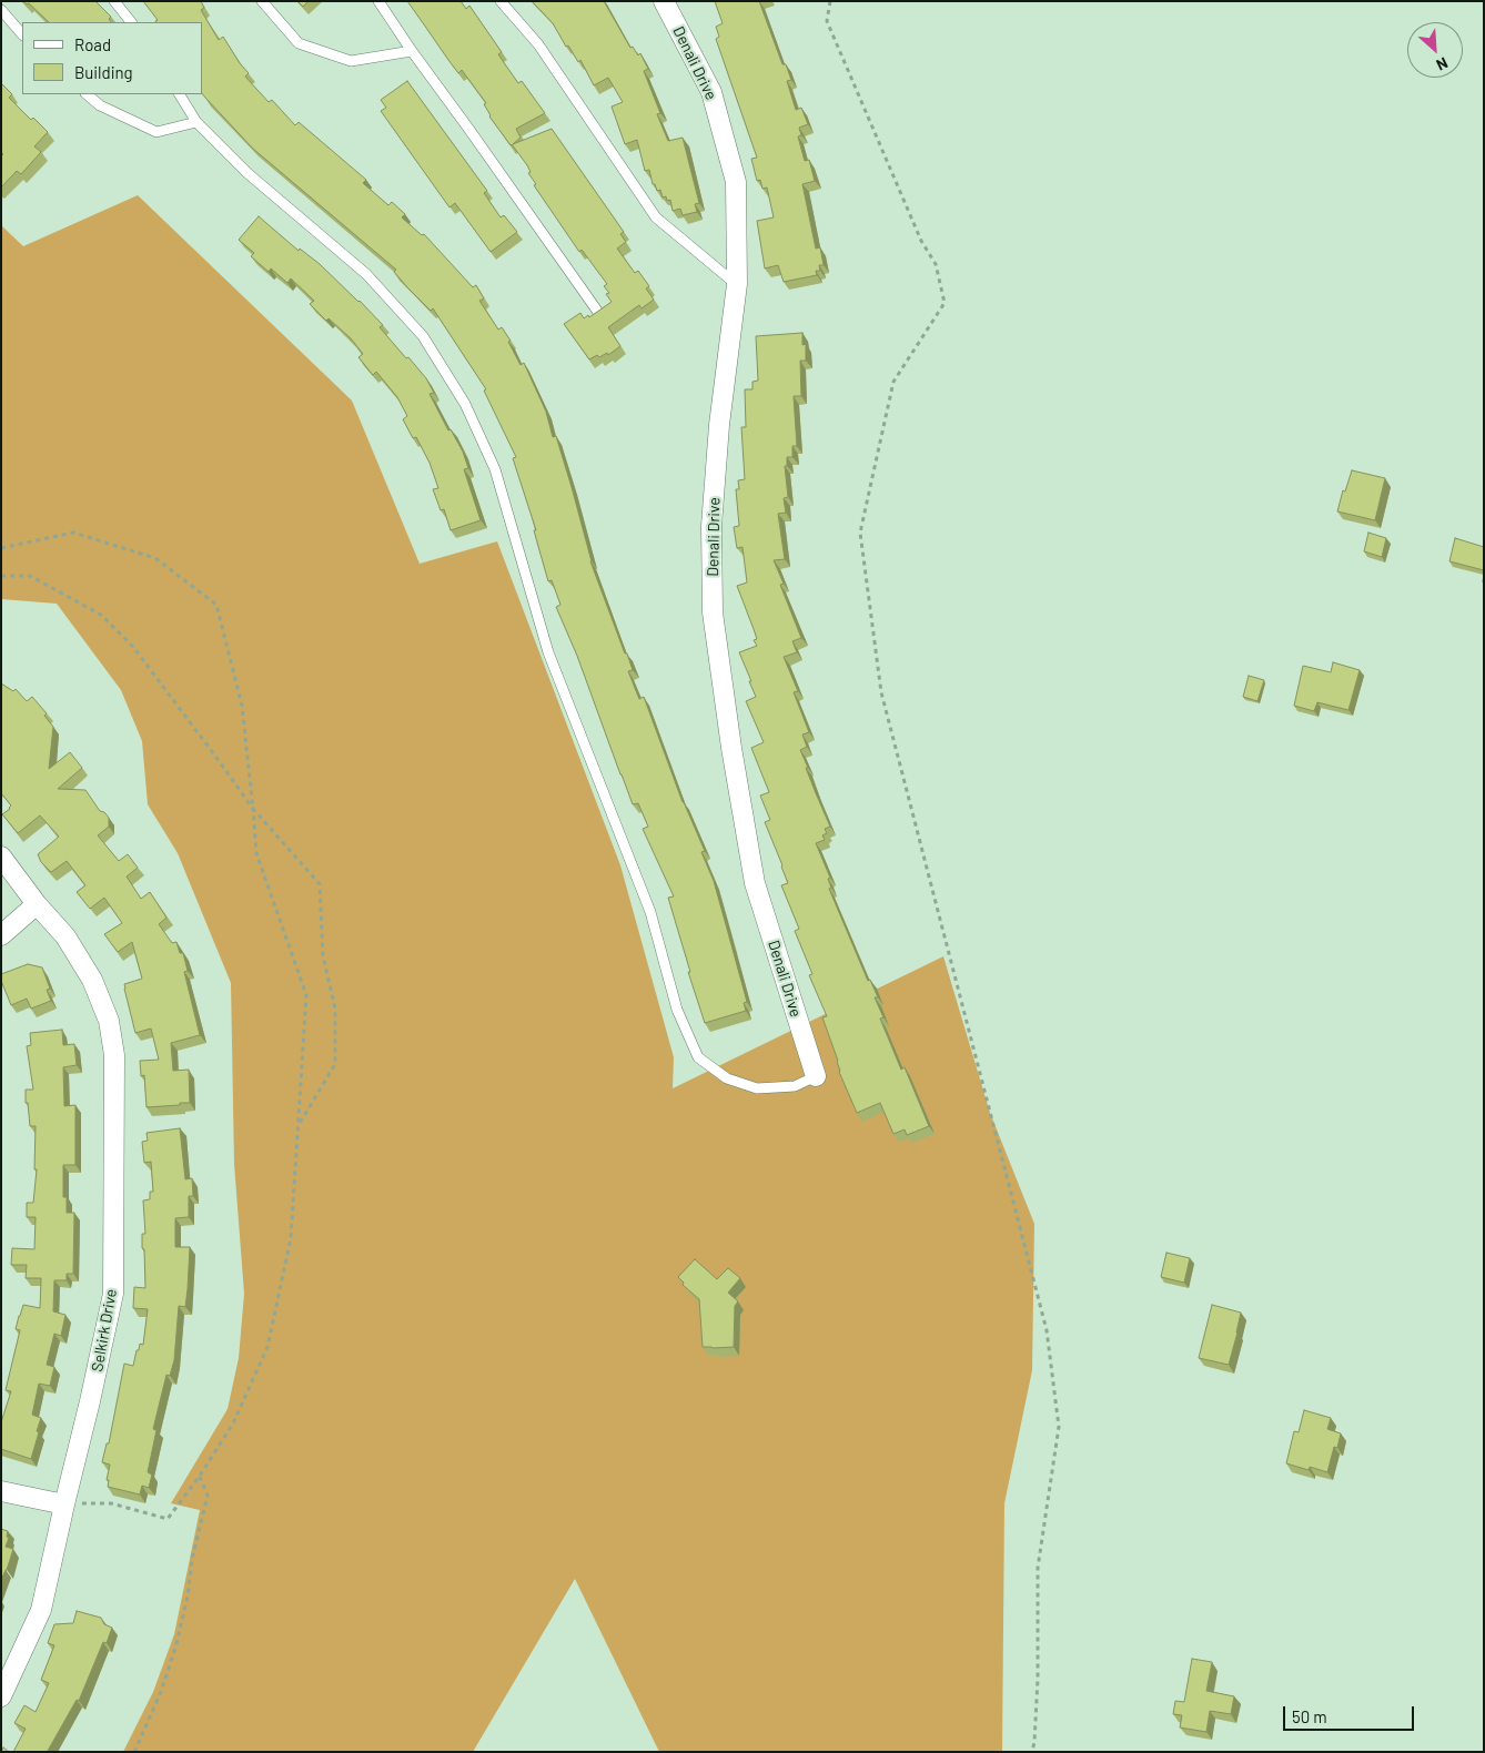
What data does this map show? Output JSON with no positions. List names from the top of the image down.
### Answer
{
  "streets": {
    "street": ["Denali Drive", "Selkirk Drive"]
  },
  "legend": ["Road", "Building"],
  "scale_bar": "50 m",
  "north": "bottom right"
}
